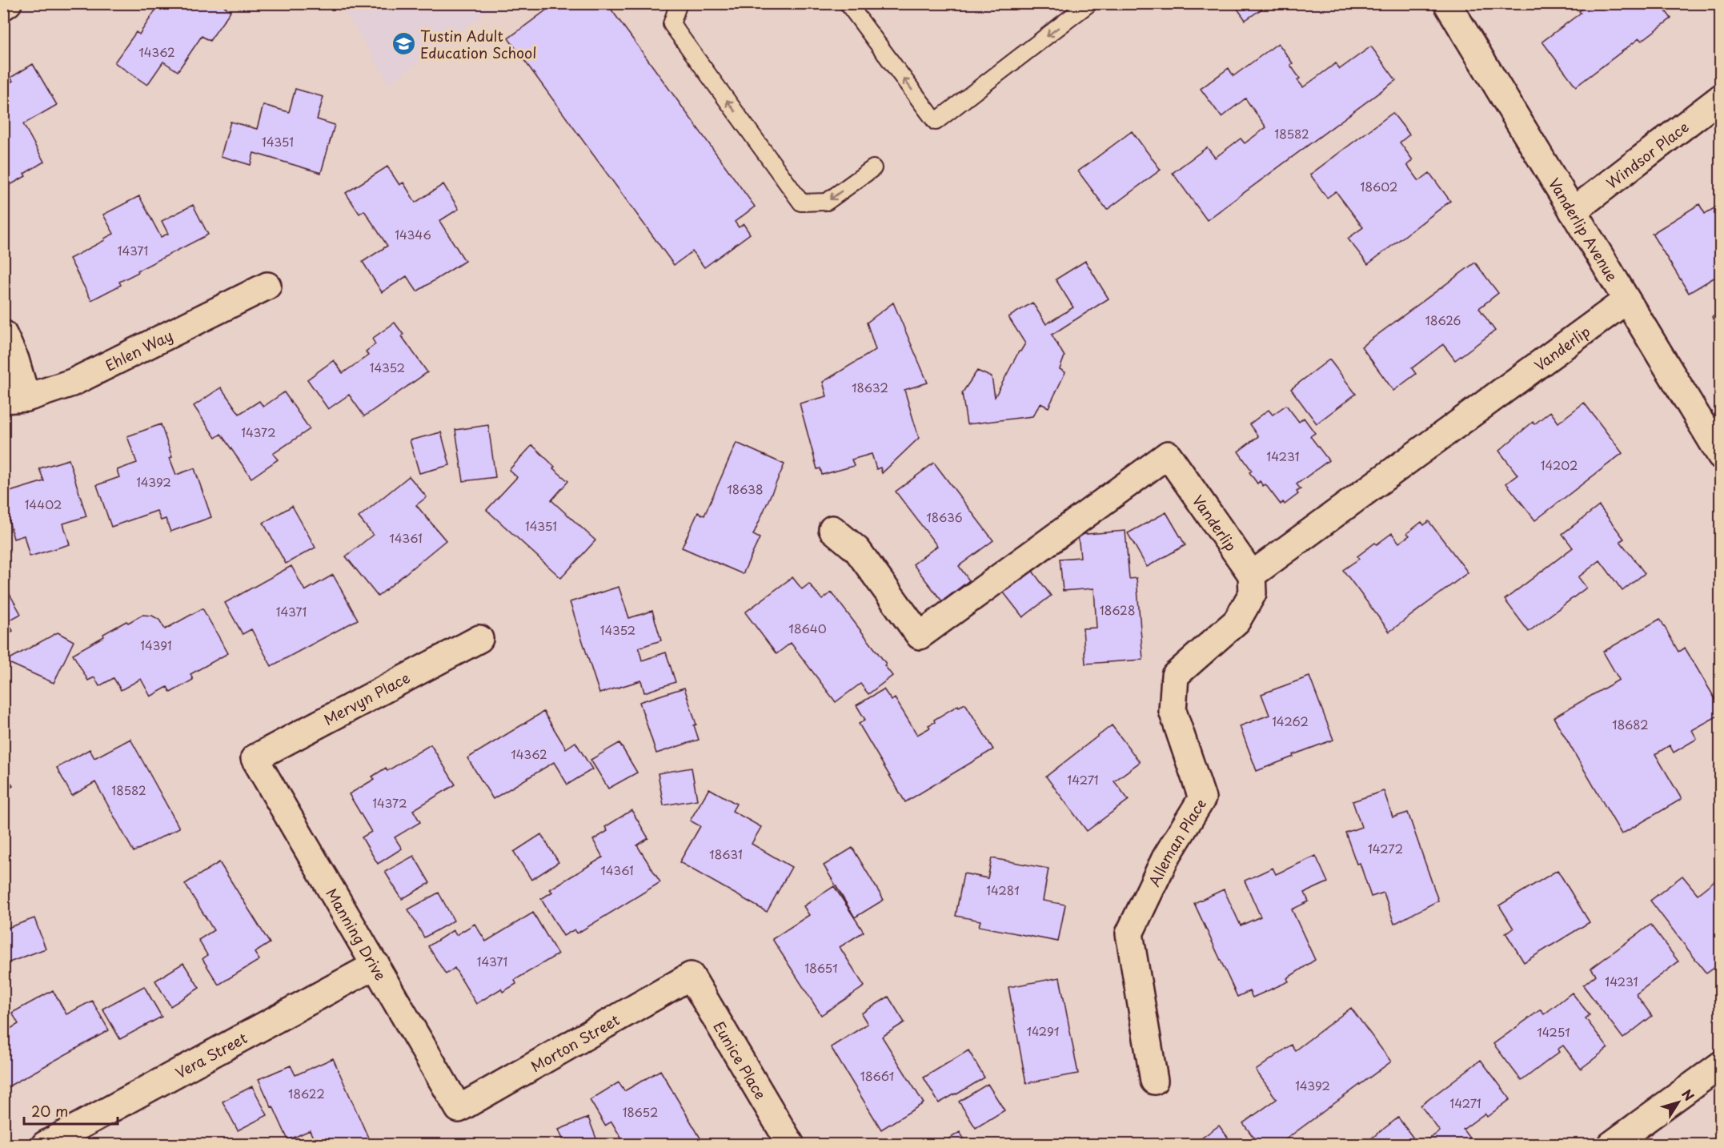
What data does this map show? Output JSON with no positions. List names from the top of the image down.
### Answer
{
  "streets": {
    "street": [
      "Windsor Place",
      "Vanderlip Avenue",
      "Vanderlip",
      "Ehlen Way",
      "Mervyn Place",
      "Alleman Place",
      "Manning Drive",
      "Morton Street",
      "Vera Street",
      "Eunice Place"
    ]
  },
  "crossings": [
    ["Windsor Place", "Vanderlip Avenue"],
    ["Vanderlip Avenue", "Vanderlip"],
    ["Vanderlip", "Alleman Place"],
    ["Mervyn Place", "Manning Drive"],
    ["Manning Drive", "Morton Street"],
    ["Manning Drive", "Vera Street"],
    ["Morton Street", "Eunice Place"]
  ],
  "places": {
    "school or university": ["Tustin Adult Education School"]
  },
  "house_numbers": [
    "14362",
    "18582",
    "14351",
    "18602",
    "14346",
    "14371",
    "18626",
    "14352",
    "18632",
    "14372",
    "14231",
    "14202",
    "14392",
    "18638",
    "14402",
    "18636",
    "14351",
    "14361",
    "18628",
    "14371",
    "18640",
    "14352",
    "14391",
    "14262",
    "18682",
    "14362",
    "14271",
    "18582",
    "14372",
    "14272",
    "18631",
    "14361",
    "14281",
    "14371",
    "18651",
    "14231",
    "14291",
    "14251",
    "18661",
    "14392",
    "18622",
    "14271",
    "18652"
  ],
  "scale_bar": "20 m",
  "north": "top right"
}
